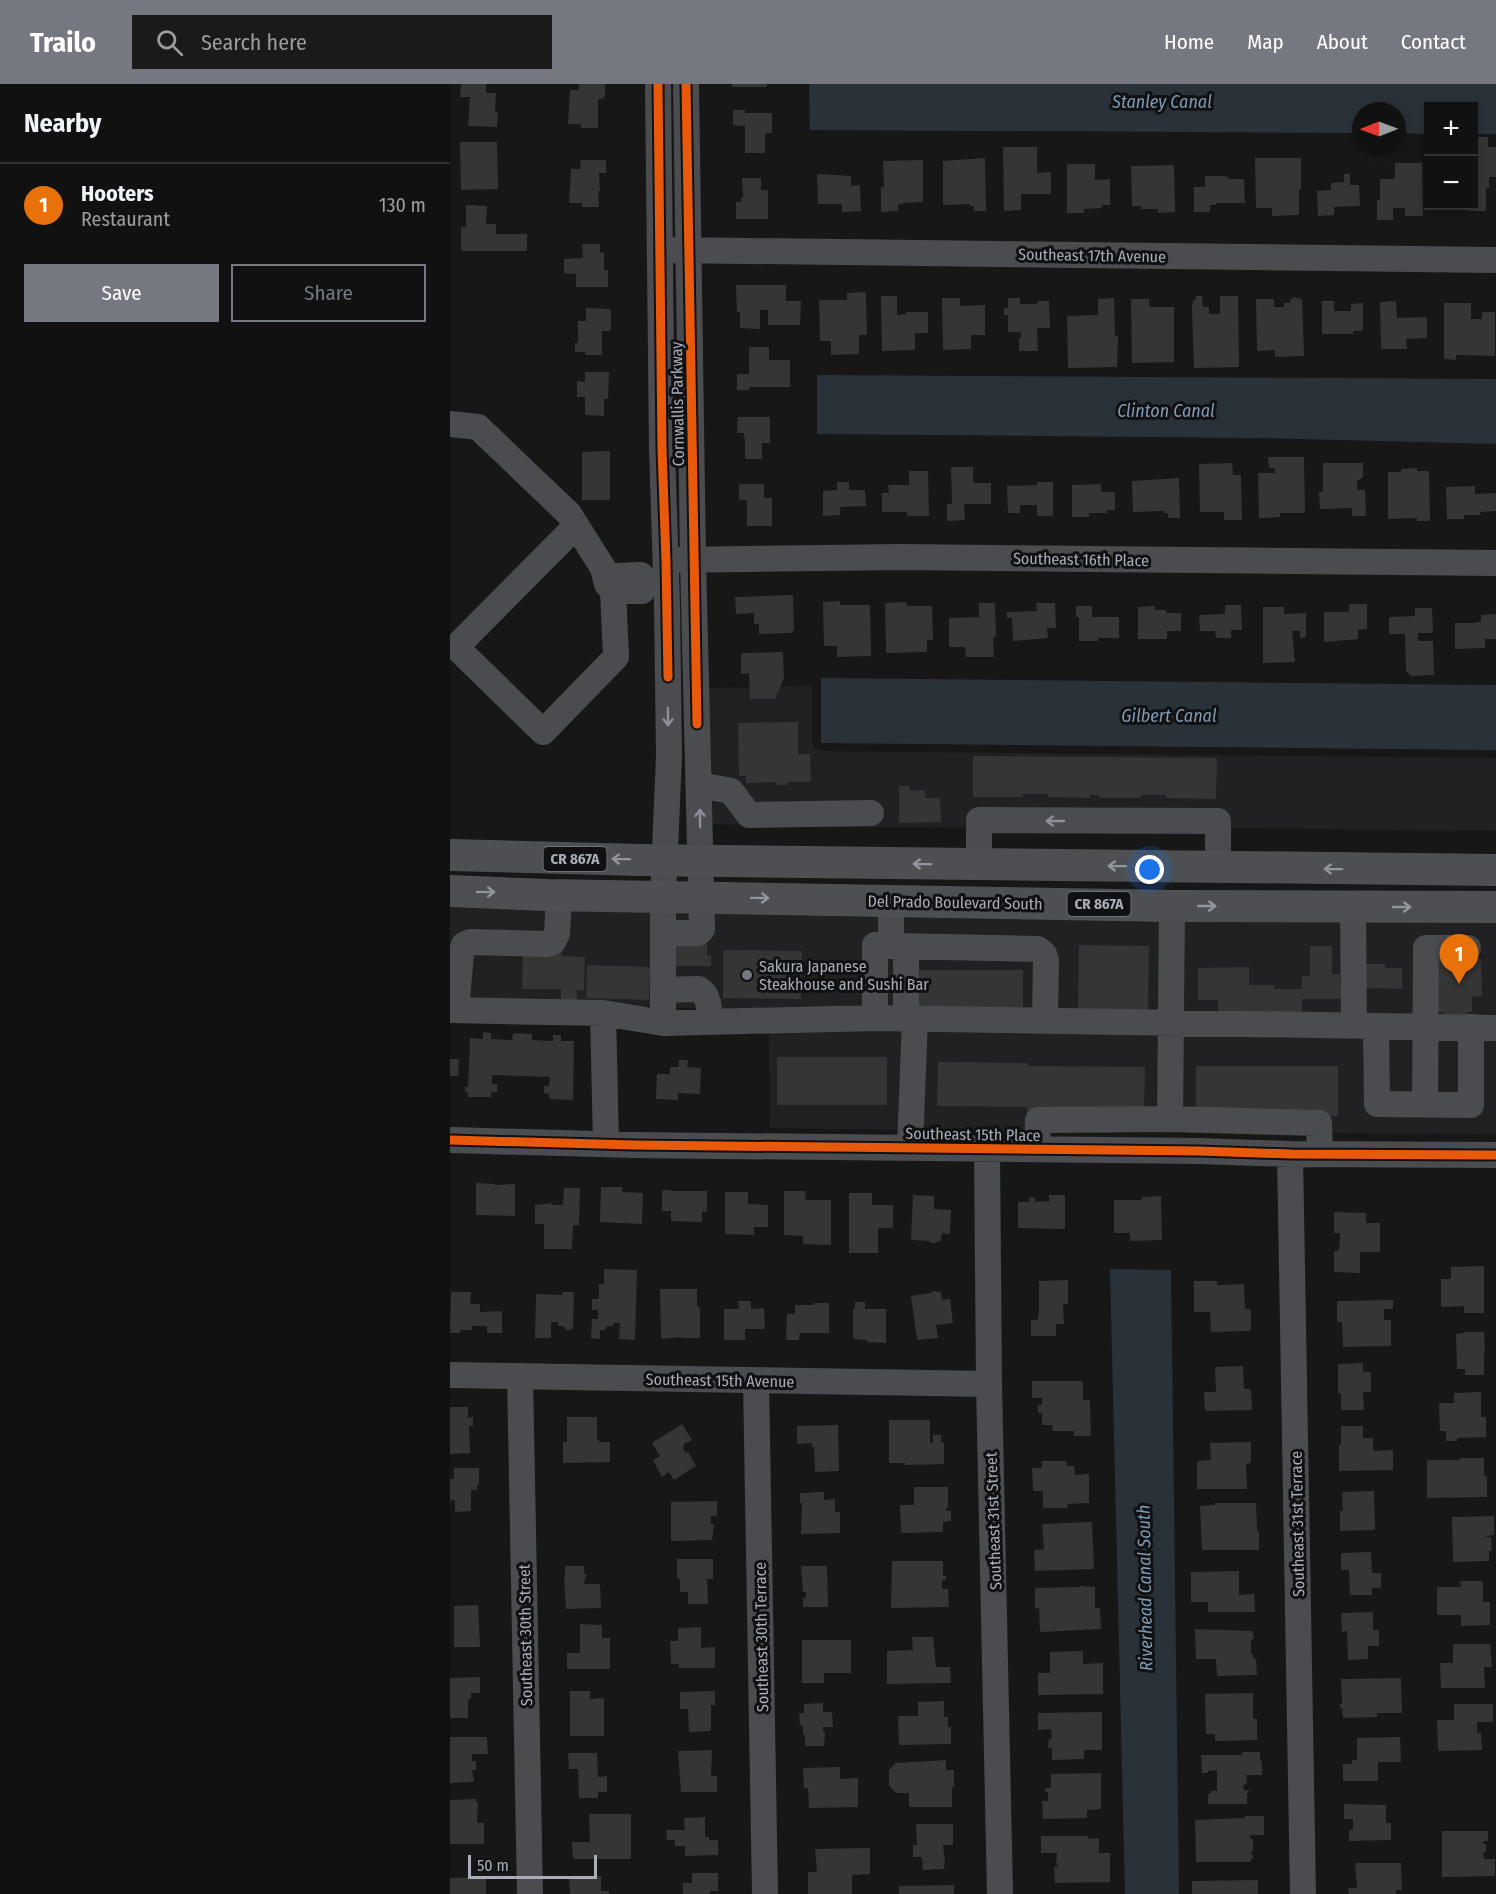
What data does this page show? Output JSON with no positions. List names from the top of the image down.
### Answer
{
  "streets": {
    "main road": ["CR 867A", "Del Prado Boulevard South"],
    "street": [
      "Southeast 17th Avenue",
      "Cornwallis Parkway",
      "Southeast 16th Place",
      "Southeast 15th Place",
      "Southeast 15th Avenue",
      "Southeast 31st Street",
      "Southeast 31st Terrace",
      "Southeast 30th Street",
      "Southeast 30th Terrace"
    ]
  },
  "crossings": [
    ["Southeast 17th Avenue", "Cornwallis Parkway"],
    ["Cornwallis Parkway", "Southeast 16th Place"],
    ["Cornwallis Parkway", "CR 867A"],
    ["Cornwallis Parkway", "Del Prado Boulevard South"],
    ["Southeast 15th Place", "Southeast 31st Street"],
    ["Southeast 15th Place", "Southeast 31st Terrace"],
    ["Southeast 15th Avenue", "Southeast 31st Street"],
    ["Southeast 15th Avenue", "Southeast 30th Street"],
    ["Southeast 15th Avenue", "Southeast 30th Terrace"]
  ],
  "water": [
    "Stanley Canal",
    "Clinton Canal",
    "Gilbert Canal",
    "Riverhead Canal South"
  ],
  "places": ["Sakura Japanese Steakhouse and Sushi Bar"],
  "scale_bar": "50 m",
  "north": "left",
  "page": {
    "header": "Trailo",
    "search": "Search here",
    "nav": [
      "Home",
      "Map",
      "About",
      "Contact"
    ],
    "heading": "Nearby",
    "map_buttons": ["+", "−"],
    "list": [
      {
        "mark": "1",
        "name": "Hooters",
        "note": "Restaurant",
        "value": "130 m"
      }
    ],
    "buttons": ["Save", "Share"],
    "pins": "1",
    "scale": "50 m"
  }
}
